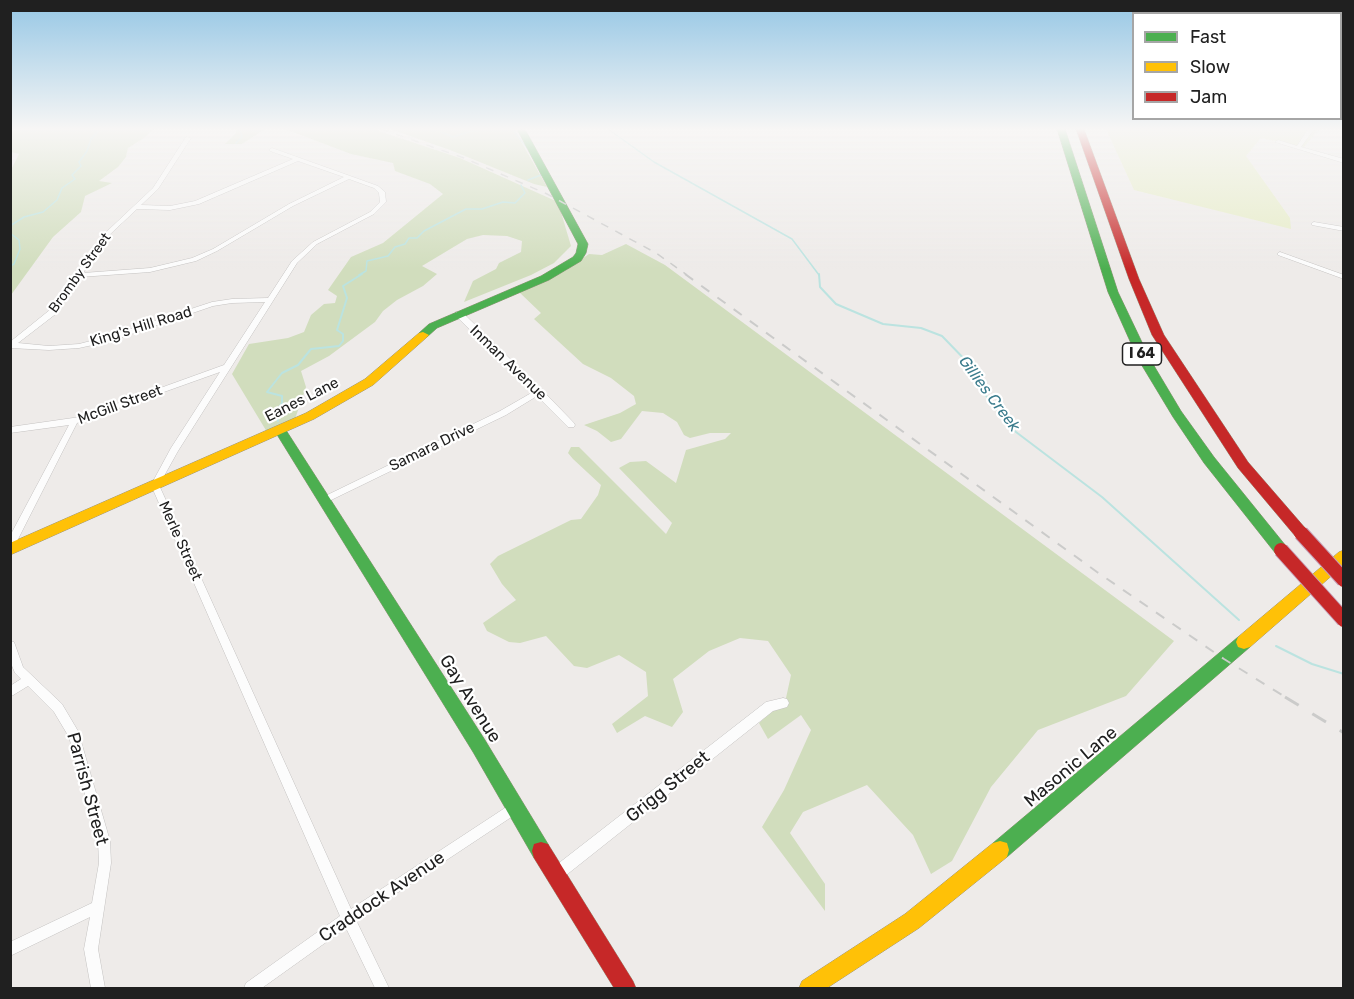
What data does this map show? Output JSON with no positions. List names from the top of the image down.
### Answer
{
  "streets": {
    "main road": [
      "I 64",
      "Eanes Lane",
      "Gay Avenue",
      "Masonic Lane"
    ],
    "street": [
      "Bromby Street",
      "King's Hill Road",
      "Inman Avenue",
      "McGill Street",
      "Samara Drive",
      "Merle Street",
      "Grigg Street",
      "Parrish Street",
      "Craddock Avenue"
    ]
  },
  "crossings": [
    ["Bromby Street", "King's Hill Road"],
    ["King's Hill Road", "Merle Street"],
    ["Inman Avenue", "Eanes Lane"],
    ["Inman Avenue", "Samara Drive"],
    ["Eanes Lane", "Merle Street"],
    ["Eanes Lane", "Gay Avenue"],
    ["McGill Street", "Merle Street"],
    ["Samara Drive", "Gay Avenue"],
    ["Merle Street", "Craddock Avenue"],
    ["Gay Avenue", "Grigg Street"],
    ["Gay Avenue", "Craddock Avenue"]
  ],
  "water": ["Gillies Creek"],
  "legend": ["Fast", "Slow", "Jam"]
}
